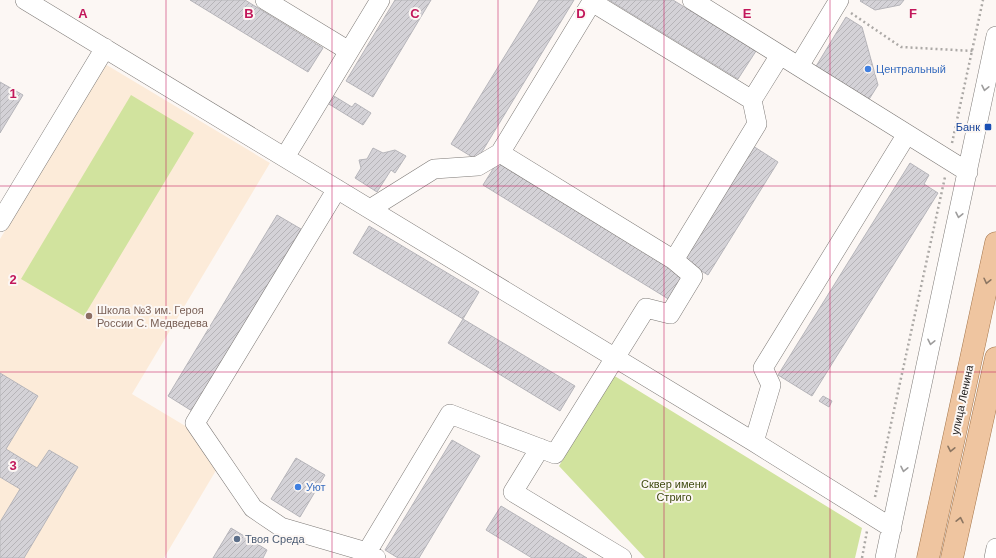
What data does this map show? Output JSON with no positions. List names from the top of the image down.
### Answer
{
  "streets": {
    "main road": ["улица Ленина"]
  },
  "parks": ["Сквер имени Стриго"],
  "places": {
    "other": [
      "Центральный",
      "Школа №3 им. Героя России С. Медведева",
      "Уют",
      "Твоя Среда"
    ],
    "transit": ["Банк"]
  },
  "grid": {
    "columns": [
      "A",
      "B",
      "C",
      "D",
      "E",
      "F"
    ],
    "rows": ["1", "2", "3"]
  }
}
